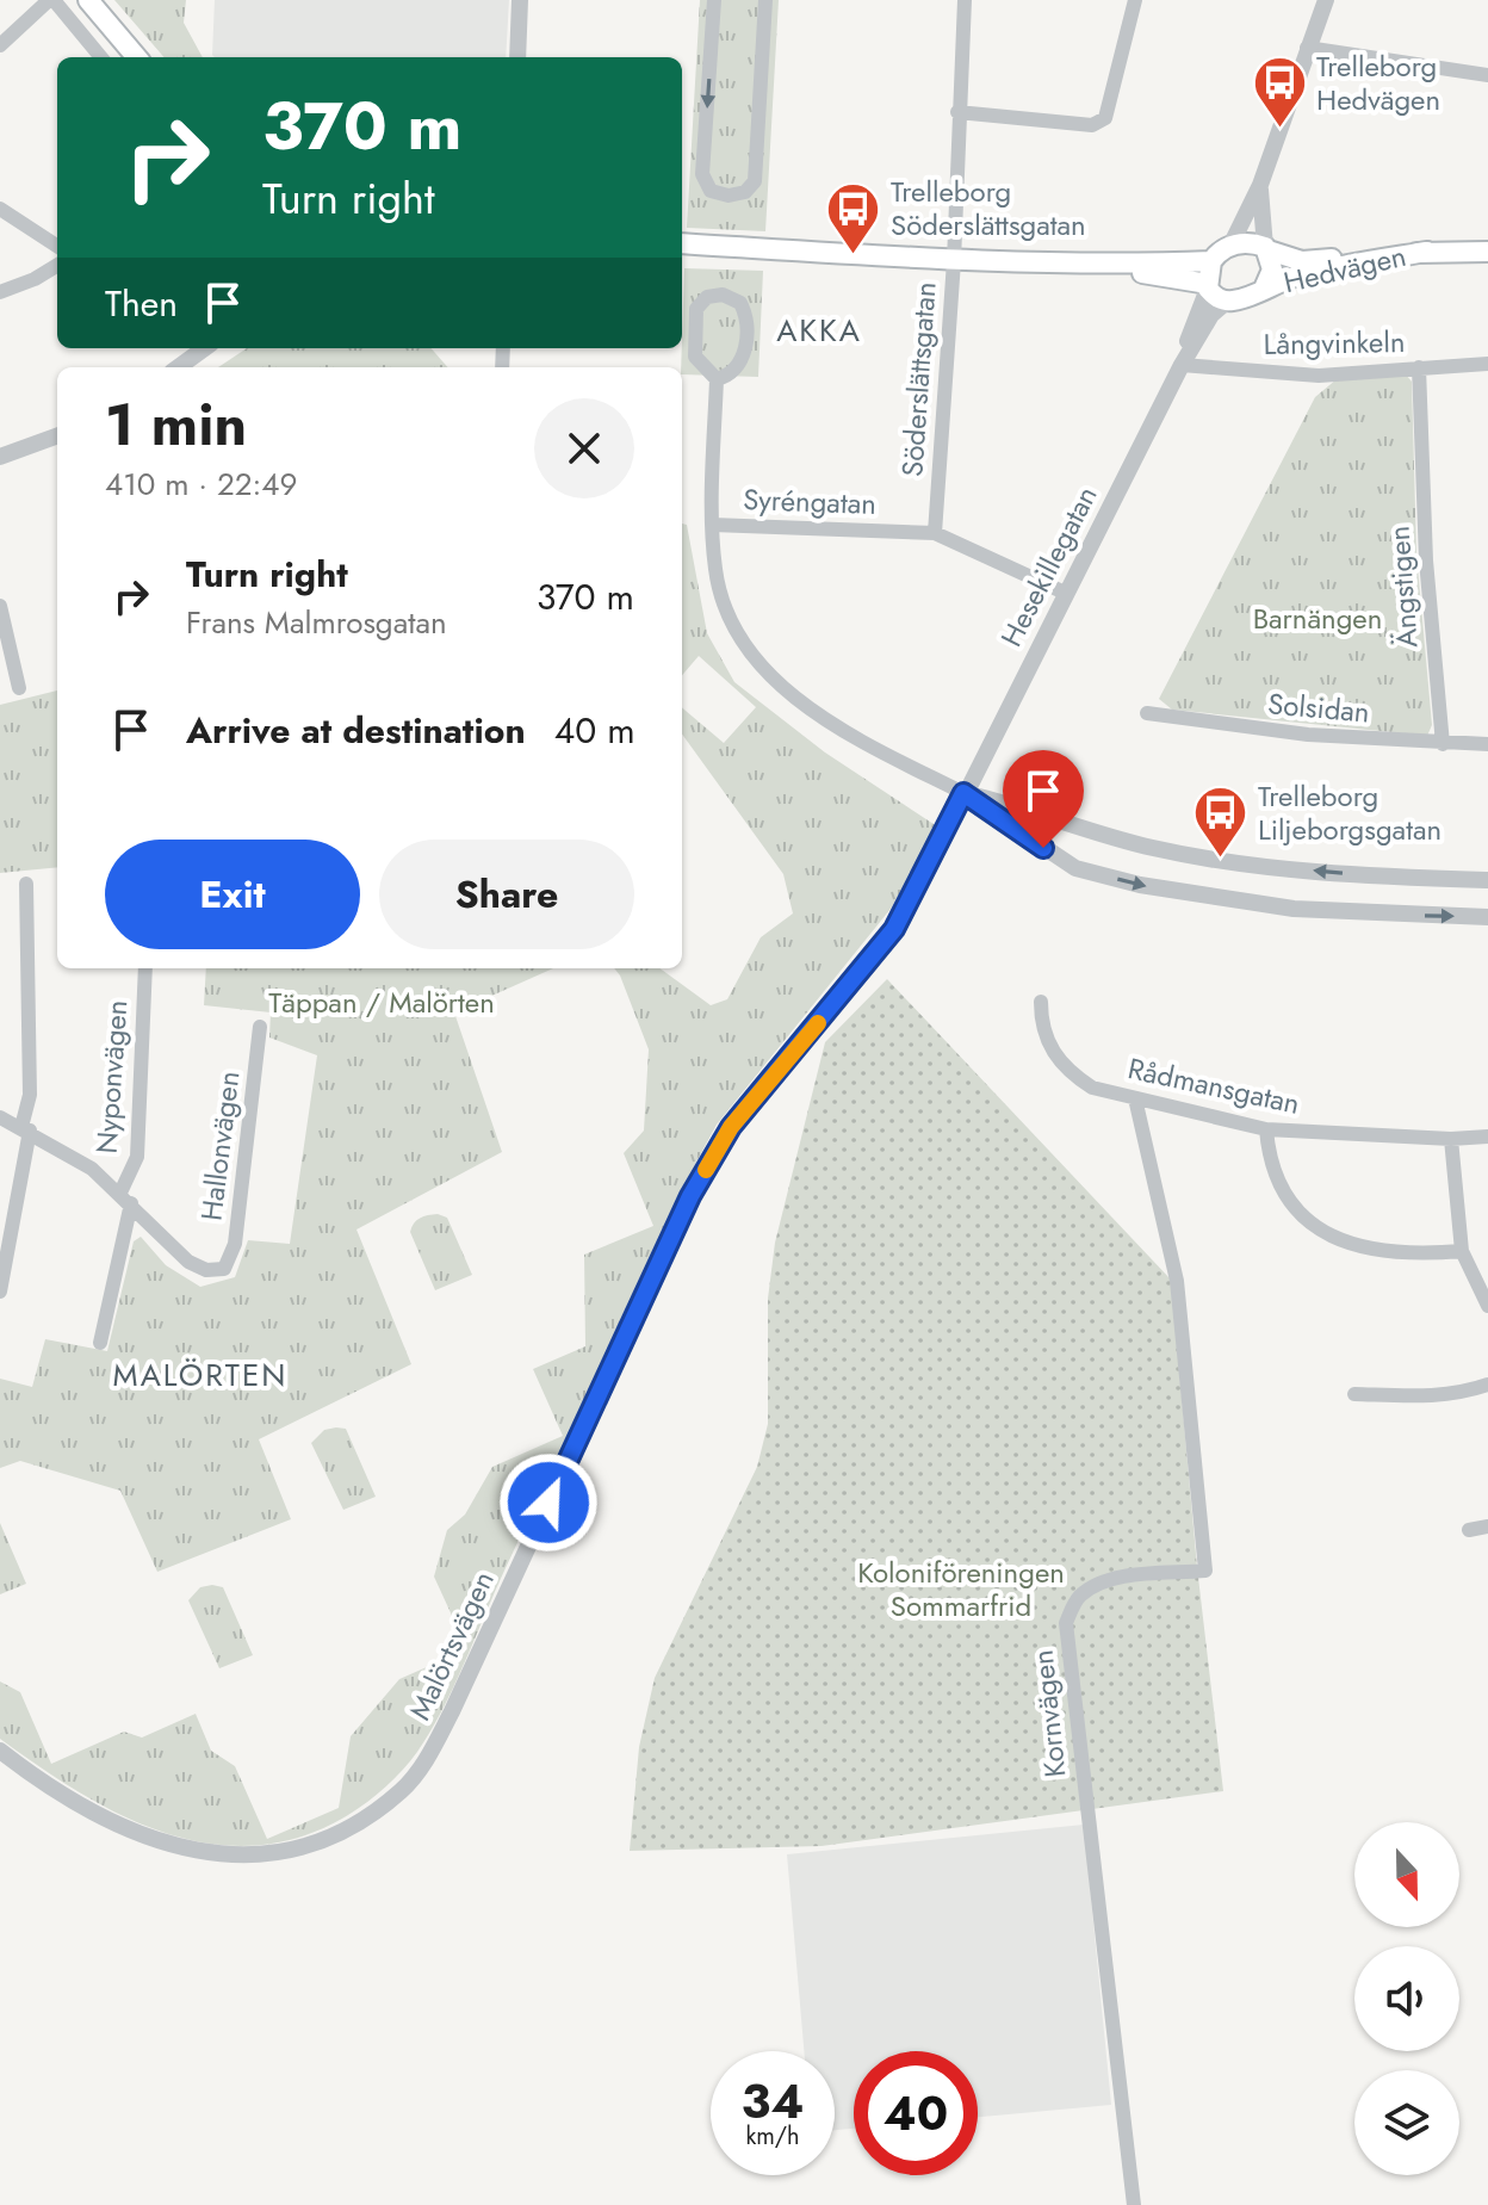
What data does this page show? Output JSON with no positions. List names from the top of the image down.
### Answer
{
  "streets": {
    "main road": ["Hedvägen"],
    "street": [
      "Långvinkeln",
      "Söderslättsgatan",
      "Syréngatan",
      "Hesekillegatan",
      "Ängstigen",
      "Solsidan",
      "Nyponvägen",
      "Rådmansgatan",
      "Hallonvägen",
      "Malörtsvägen",
      "Kornvägen"
    ]
  },
  "crossings": [
    ["Hedvägen", "Hesekillegatan"],
    ["Långvinkeln", "Hesekillegatan"],
    ["Långvinkeln", "Ängstigen"],
    ["Söderslättsgatan", "Syréngatan"],
    ["Syréngatan", "Hesekillegatan"],
    ["Hesekillegatan", "Malörtsvägen"],
    ["Ängstigen", "Solsidan"],
    ["Nyponvägen", "Hallonvägen"],
    ["Rådmansgatan", "Kornvägen"]
  ],
  "districts": ["AKKA", "MALÖRTEN"],
  "parks": ["Barnängen", "Täppan / Malörten", "Koloniföreningen Sommarfrid"],
  "places": {
    "bus stop": ["Trelleborg Hedvägen", "Trelleborg Söderslättsgatan", "Trelleborg Liljeborgsgatan"]
  },
  "north": "bottom",
  "page": {
    "turn": ["370 m", "Turn right"],
    "then": "Then",
    "heading": ["1 min", "410 m · 22:49"],
    "list": [
      {
        "name": "Turn right",
        "note": "Frans Malmrosgatan",
        "value": "370 m"
      },
      {
        "name": "Arrive at destination",
        "value": "40 m"
      }
    ],
    "buttons": ["Exit", "Share"],
    "speed": "34 km/h",
    "limit": "40"
  }
}
